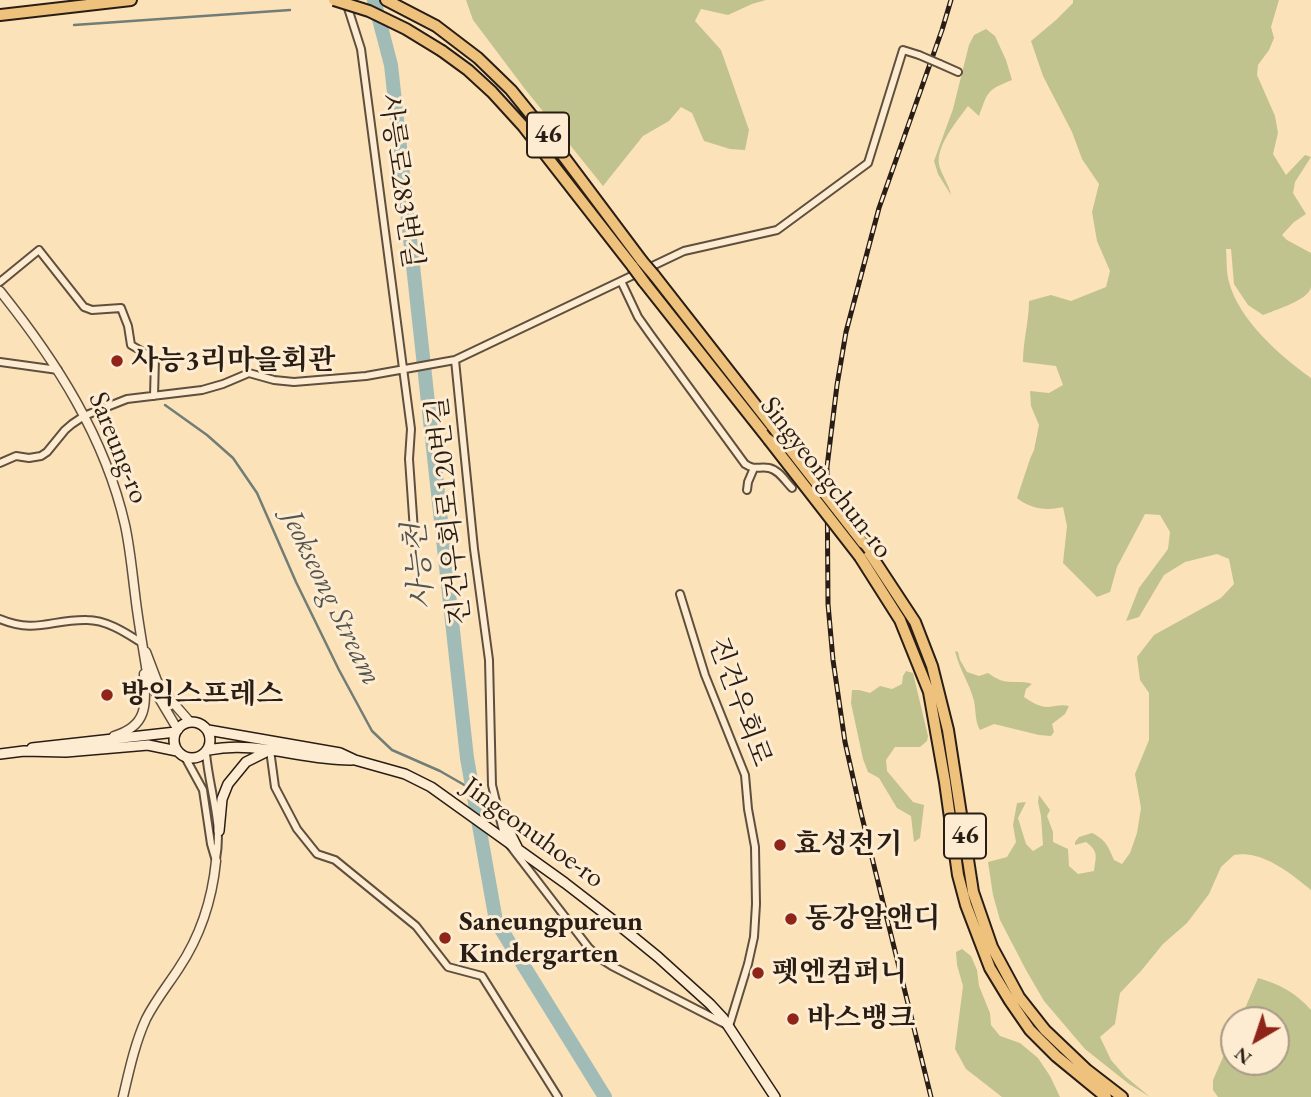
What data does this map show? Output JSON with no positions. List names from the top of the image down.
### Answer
{
  "streets": {
    "highway": ["46", "Singyeongchun-ro"],
    "main road": ["Jingeonuhoe-ro"],
    "street": [
      "사릉로283번길",
      "Sareung-ro",
      "진건우회로120번길",
      "진건우회로"
    ]
  },
  "crossings": [
    ["Sareung-ro", "Jingeonuhoe-ro"],
    ["진건우회로120번길", "Jingeonuhoe-ro"],
    ["진건우회로", "Jingeonuhoe-ro"]
  ],
  "water": ["사능천", "Jeokseong Stream"],
  "places": [
    "사능3리마을회관",
    "방익스프레스",
    "효성전기",
    "동강알앤디",
    "Saneungpureun Kindergarten",
    "펫엔컴퍼니",
    "바스뱅크"
  ],
  "north": "bottom left"
}
